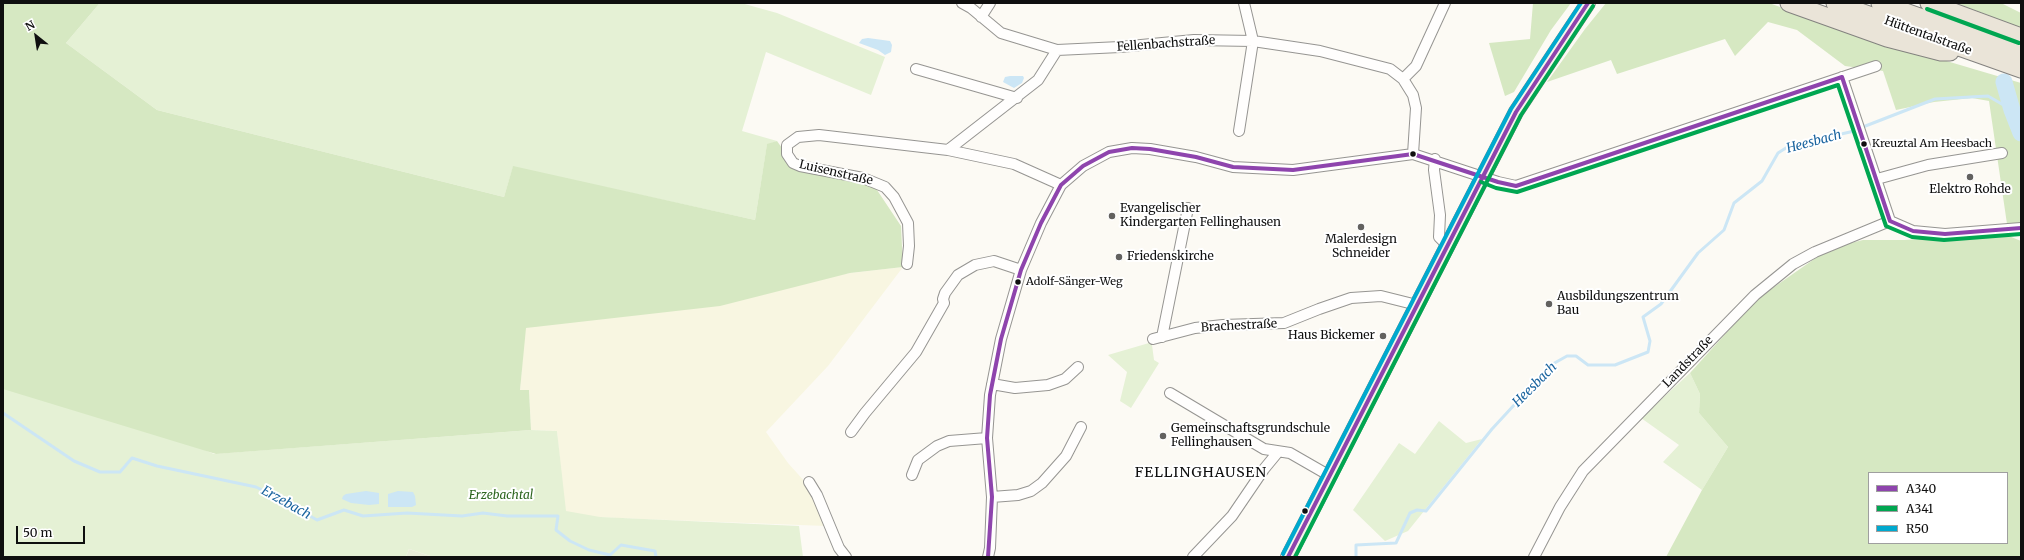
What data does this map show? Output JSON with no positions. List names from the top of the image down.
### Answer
{
  "streets": {
    "highway": ["Hüttentalstraße"],
    "street": [
      "Fellenbachstraße",
      "Luisenstraße",
      "Brachestraße",
      "Landstraße"
    ]
  },
  "districts": ["FELLINGHAUSEN"],
  "water": ["Heesbach", "Erzebach"],
  "parks": ["Erzebachtal"],
  "places": [
    "Kreuztal Am Heesbach",
    "Elektro Rohde",
    "Evangelischer Kindergarten Fellinghausen",
    "Malerdesign Schneider",
    "Friedenskirche",
    "Adolf-Sänger-Weg",
    "Ausbildungszentrum Bau",
    "Haus Bickemer",
    "Gemeinschaftsgrundschule Fellinghausen"
  ],
  "lines": ["transit line A340", "transit line R50", "transit line A341"],
  "legend": ["A340", "A341", "R50"],
  "scale_bar": "50 m",
  "north": "top left"
}
